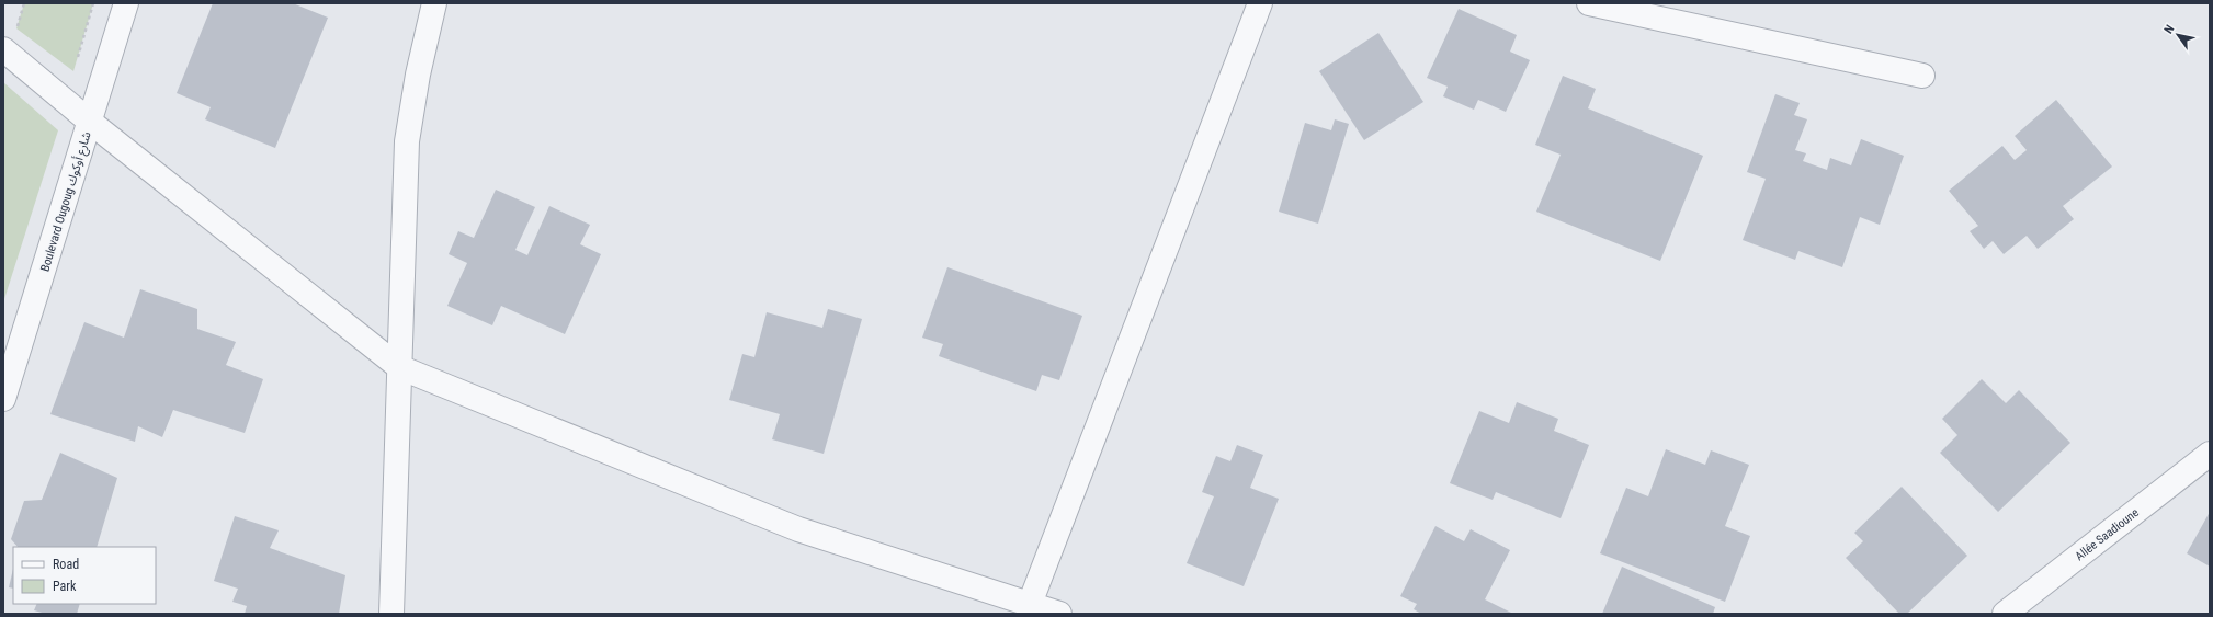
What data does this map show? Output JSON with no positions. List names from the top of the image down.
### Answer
{
  "streets": {
    "street": ["Boulevard Ougoug شارع أوكوك", "Allée Saadioune"]
  },
  "legend": ["Road", "Park"],
  "north": "top left"
}
